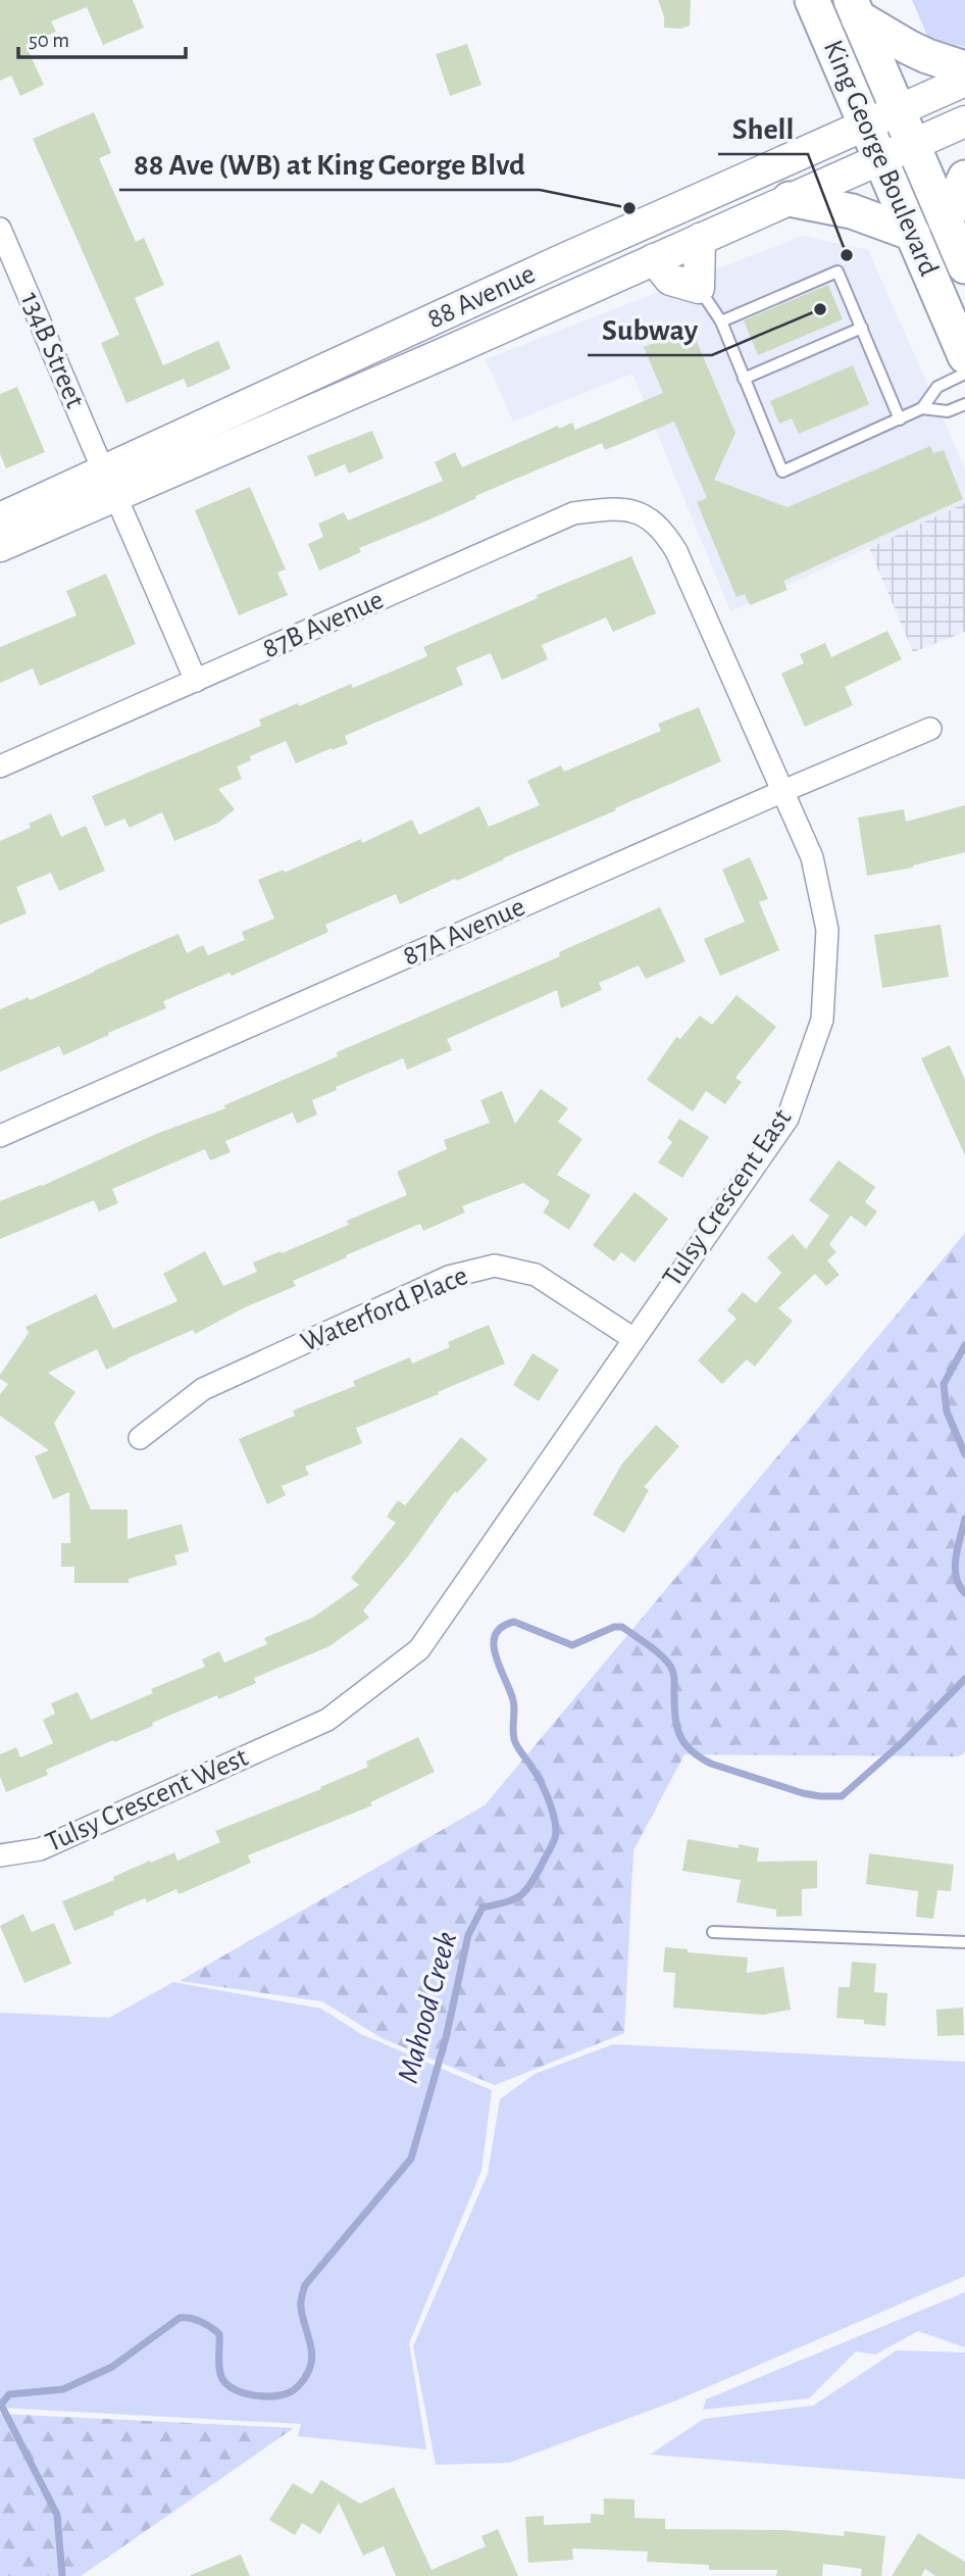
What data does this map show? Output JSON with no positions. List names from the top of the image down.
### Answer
{
  "streets": {
    "main road": ["King George Boulevard", "88 Avenue"],
    "street": [
      "134B Street",
      "87B Avenue",
      "87A Avenue",
      "Tulsy Crescent East",
      "Waterford Place",
      "Tulsy Crescent West"
    ]
  },
  "crossings": [
    ["King George Boulevard", "88 Avenue"],
    ["88 Avenue", "134B Street"],
    ["134B Street", "87B Avenue"],
    ["87B Avenue", "Tulsy Crescent East"],
    ["87A Avenue", "Tulsy Crescent East"],
    ["Tulsy Crescent East", "Waterford Place"],
    ["Tulsy Crescent East", "Tulsy Crescent West"]
  ],
  "water": ["Mahood Creek"],
  "places": ["88 Ave (WB) at King George Blvd", "Shell", "Subway"],
  "scale_bar": "50 m"
}
